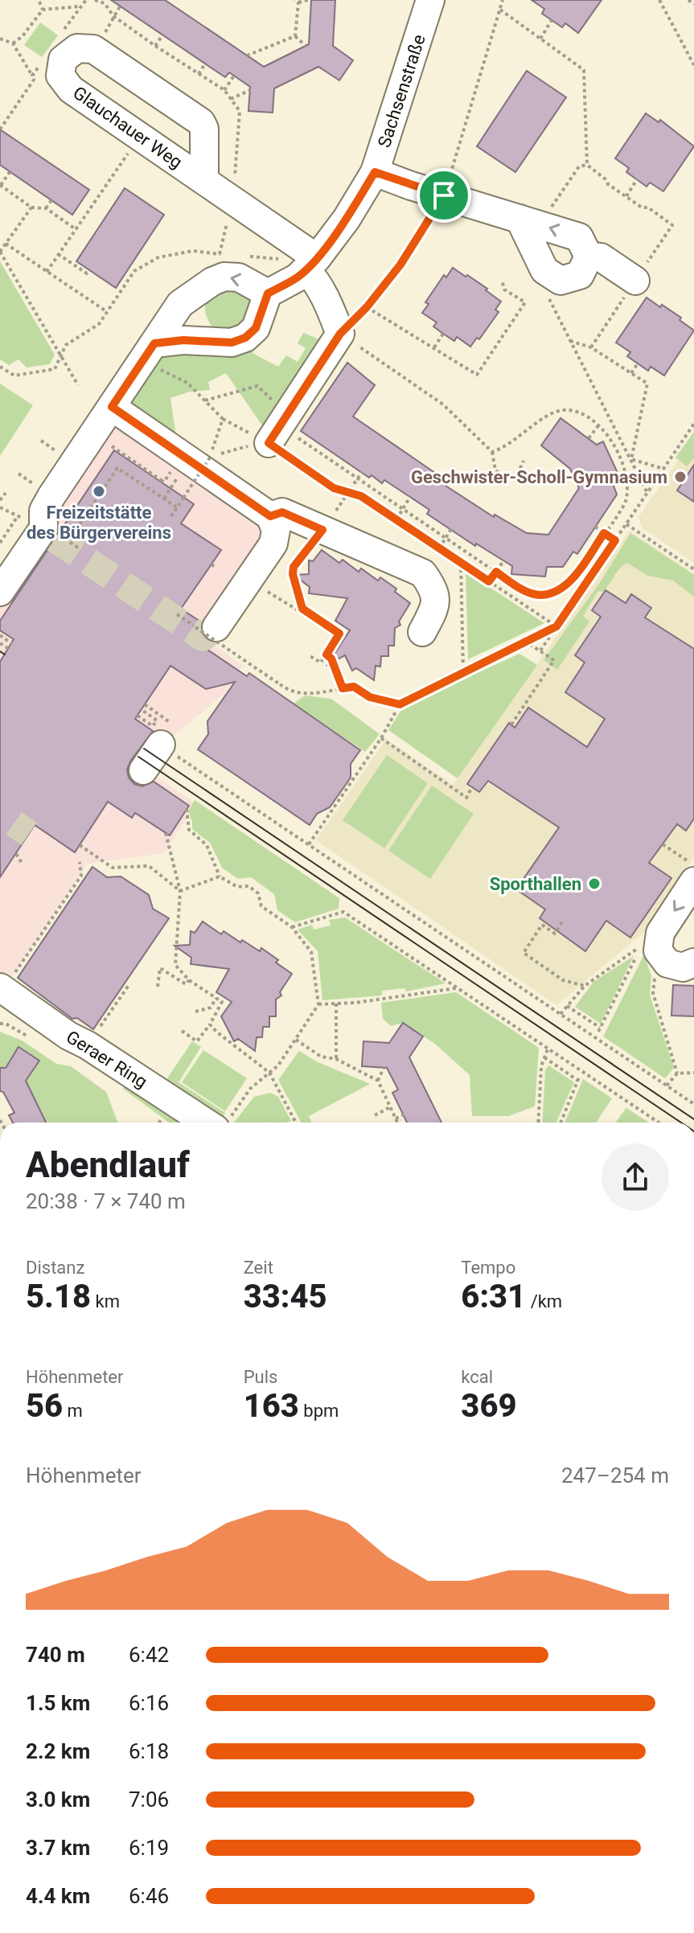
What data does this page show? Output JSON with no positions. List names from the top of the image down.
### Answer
{
  "streets": {
    "street": ["Sachsenstraße", "Glauchauer Weg", "Geraer Ring"]
  },
  "crossings": [
    ["Sachsenstraße", "Glauchauer Weg"]
  ],
  "places": ["Geschwister-Scholl-Gymnasium", "Freizeitstätte des Bürgervereins", "Sporthallen"],
  "page": {
    "heading": ["Abendlauf", "20:38 · 7 × 740 m"],
    "stats": [
      ["Distanz", "5.18 km"],
      ["Zeit", "33:45"],
      ["Tempo", "6:31 /km"],
      ["Höhenmeter", "56 m"],
      ["Puls", "163 bpm"],
      ["kcal", "369"]
    ],
    "chart": ["Höhenmeter", "247–254 m"],
    "list": [
      {
        "name": "740 m",
        "note": "6:42"
      },
      {
        "name": "1.5 km",
        "note": "6:16"
      },
      {
        "name": "2.2 km",
        "note": "6:18"
      },
      {
        "name": "3.0 km",
        "note": "7:06"
      },
      {
        "name": "3.7 km",
        "note": "6:19"
      },
      {
        "name": "4.4 km",
        "note": "6:46"
      }
    ]
  }
}
